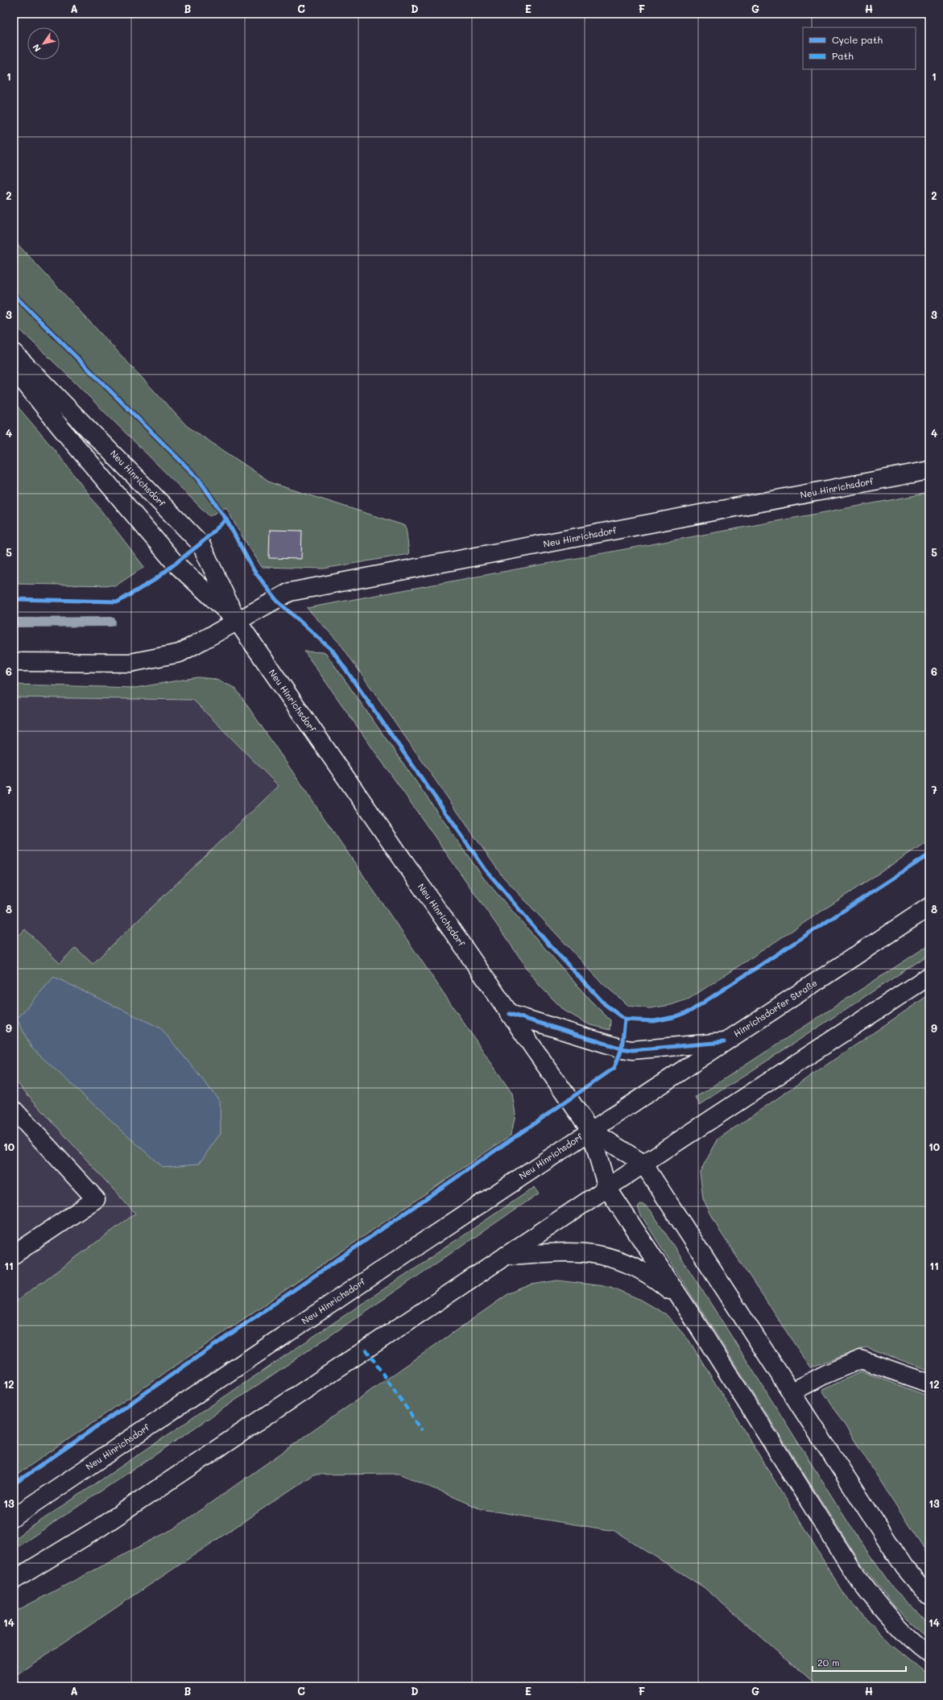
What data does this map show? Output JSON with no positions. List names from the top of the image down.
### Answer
{
  "streets": {
    "main road": ["Neu Hinrichsdorf", "Hinrichsdorfer Straße"]
  },
  "crossings": [
    ["Neu Hinrichsdorf", "Hinrichsdorfer Straße"]
  ],
  "legend": ["Cycle path", "Path"],
  "scale_bar": "20 m",
  "north": "bottom left",
  "grid": {
    "columns": [
      "A",
      "B",
      "C",
      "D",
      "E",
      "F",
      "G",
      "H"
    ],
    "rows": [
      "1",
      "2",
      "3",
      "4",
      "5",
      "6",
      "7",
      "8",
      "9",
      "10",
      "11",
      "12",
      "13",
      "14"
    ]
  }
}
